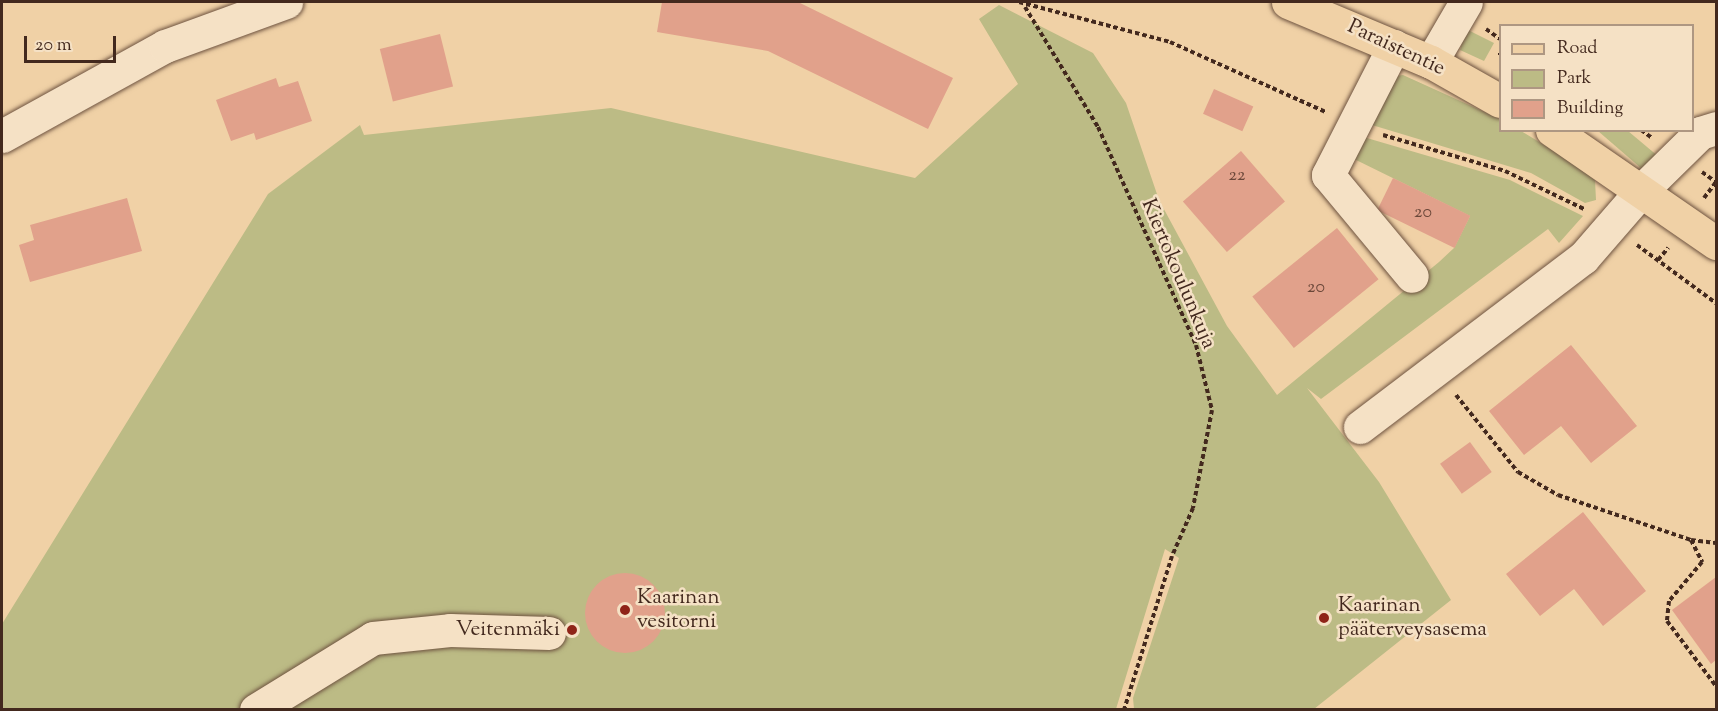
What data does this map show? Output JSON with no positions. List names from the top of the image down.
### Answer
{
  "streets": {
    "main road": ["Paraistentie"],
    "path": ["Kiertokoulunkuja"]
  },
  "places": ["Kaarinan vesitorni", "Kaarinan pääterveysasema", "Veitenmäki"],
  "house_numbers": ["22", "20", "20"],
  "legend": ["Road", "Park", "Building"],
  "scale_bar": "20 m"
}
